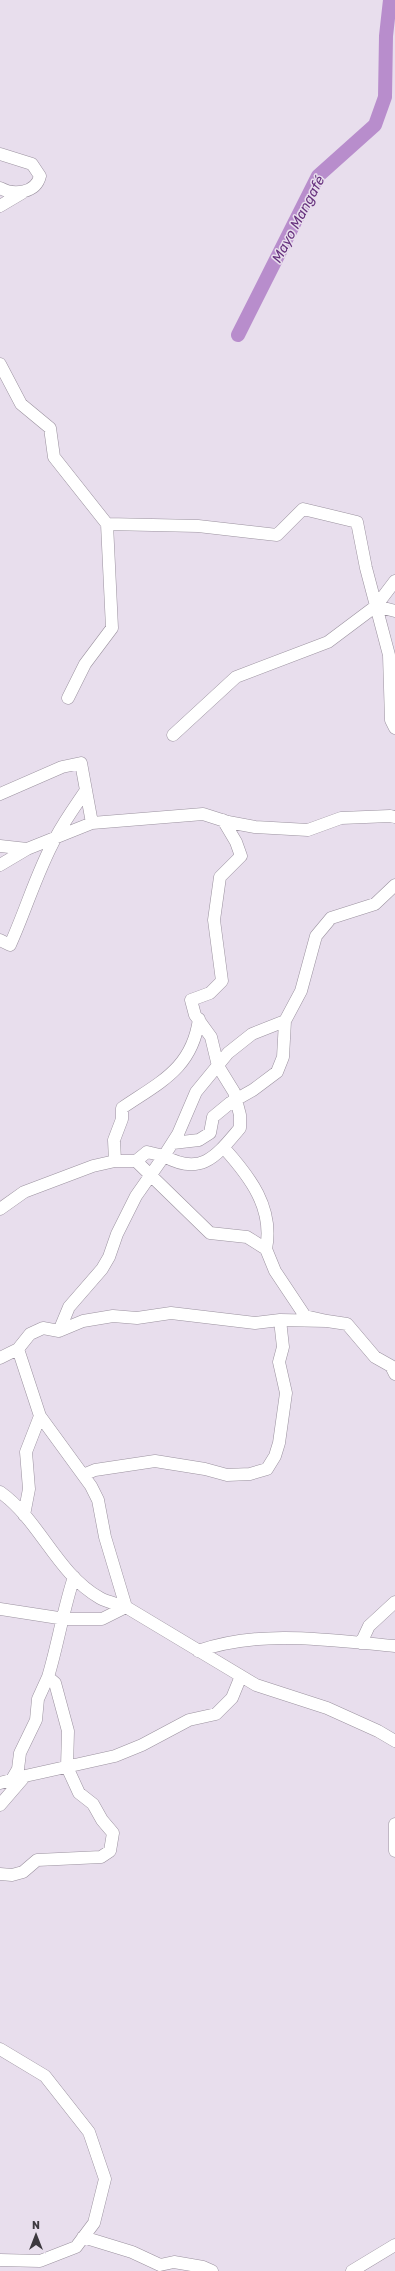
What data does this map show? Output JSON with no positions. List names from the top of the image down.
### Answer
{
  "water": ["Mayo Mangafé"],
  "north": "top"
}
